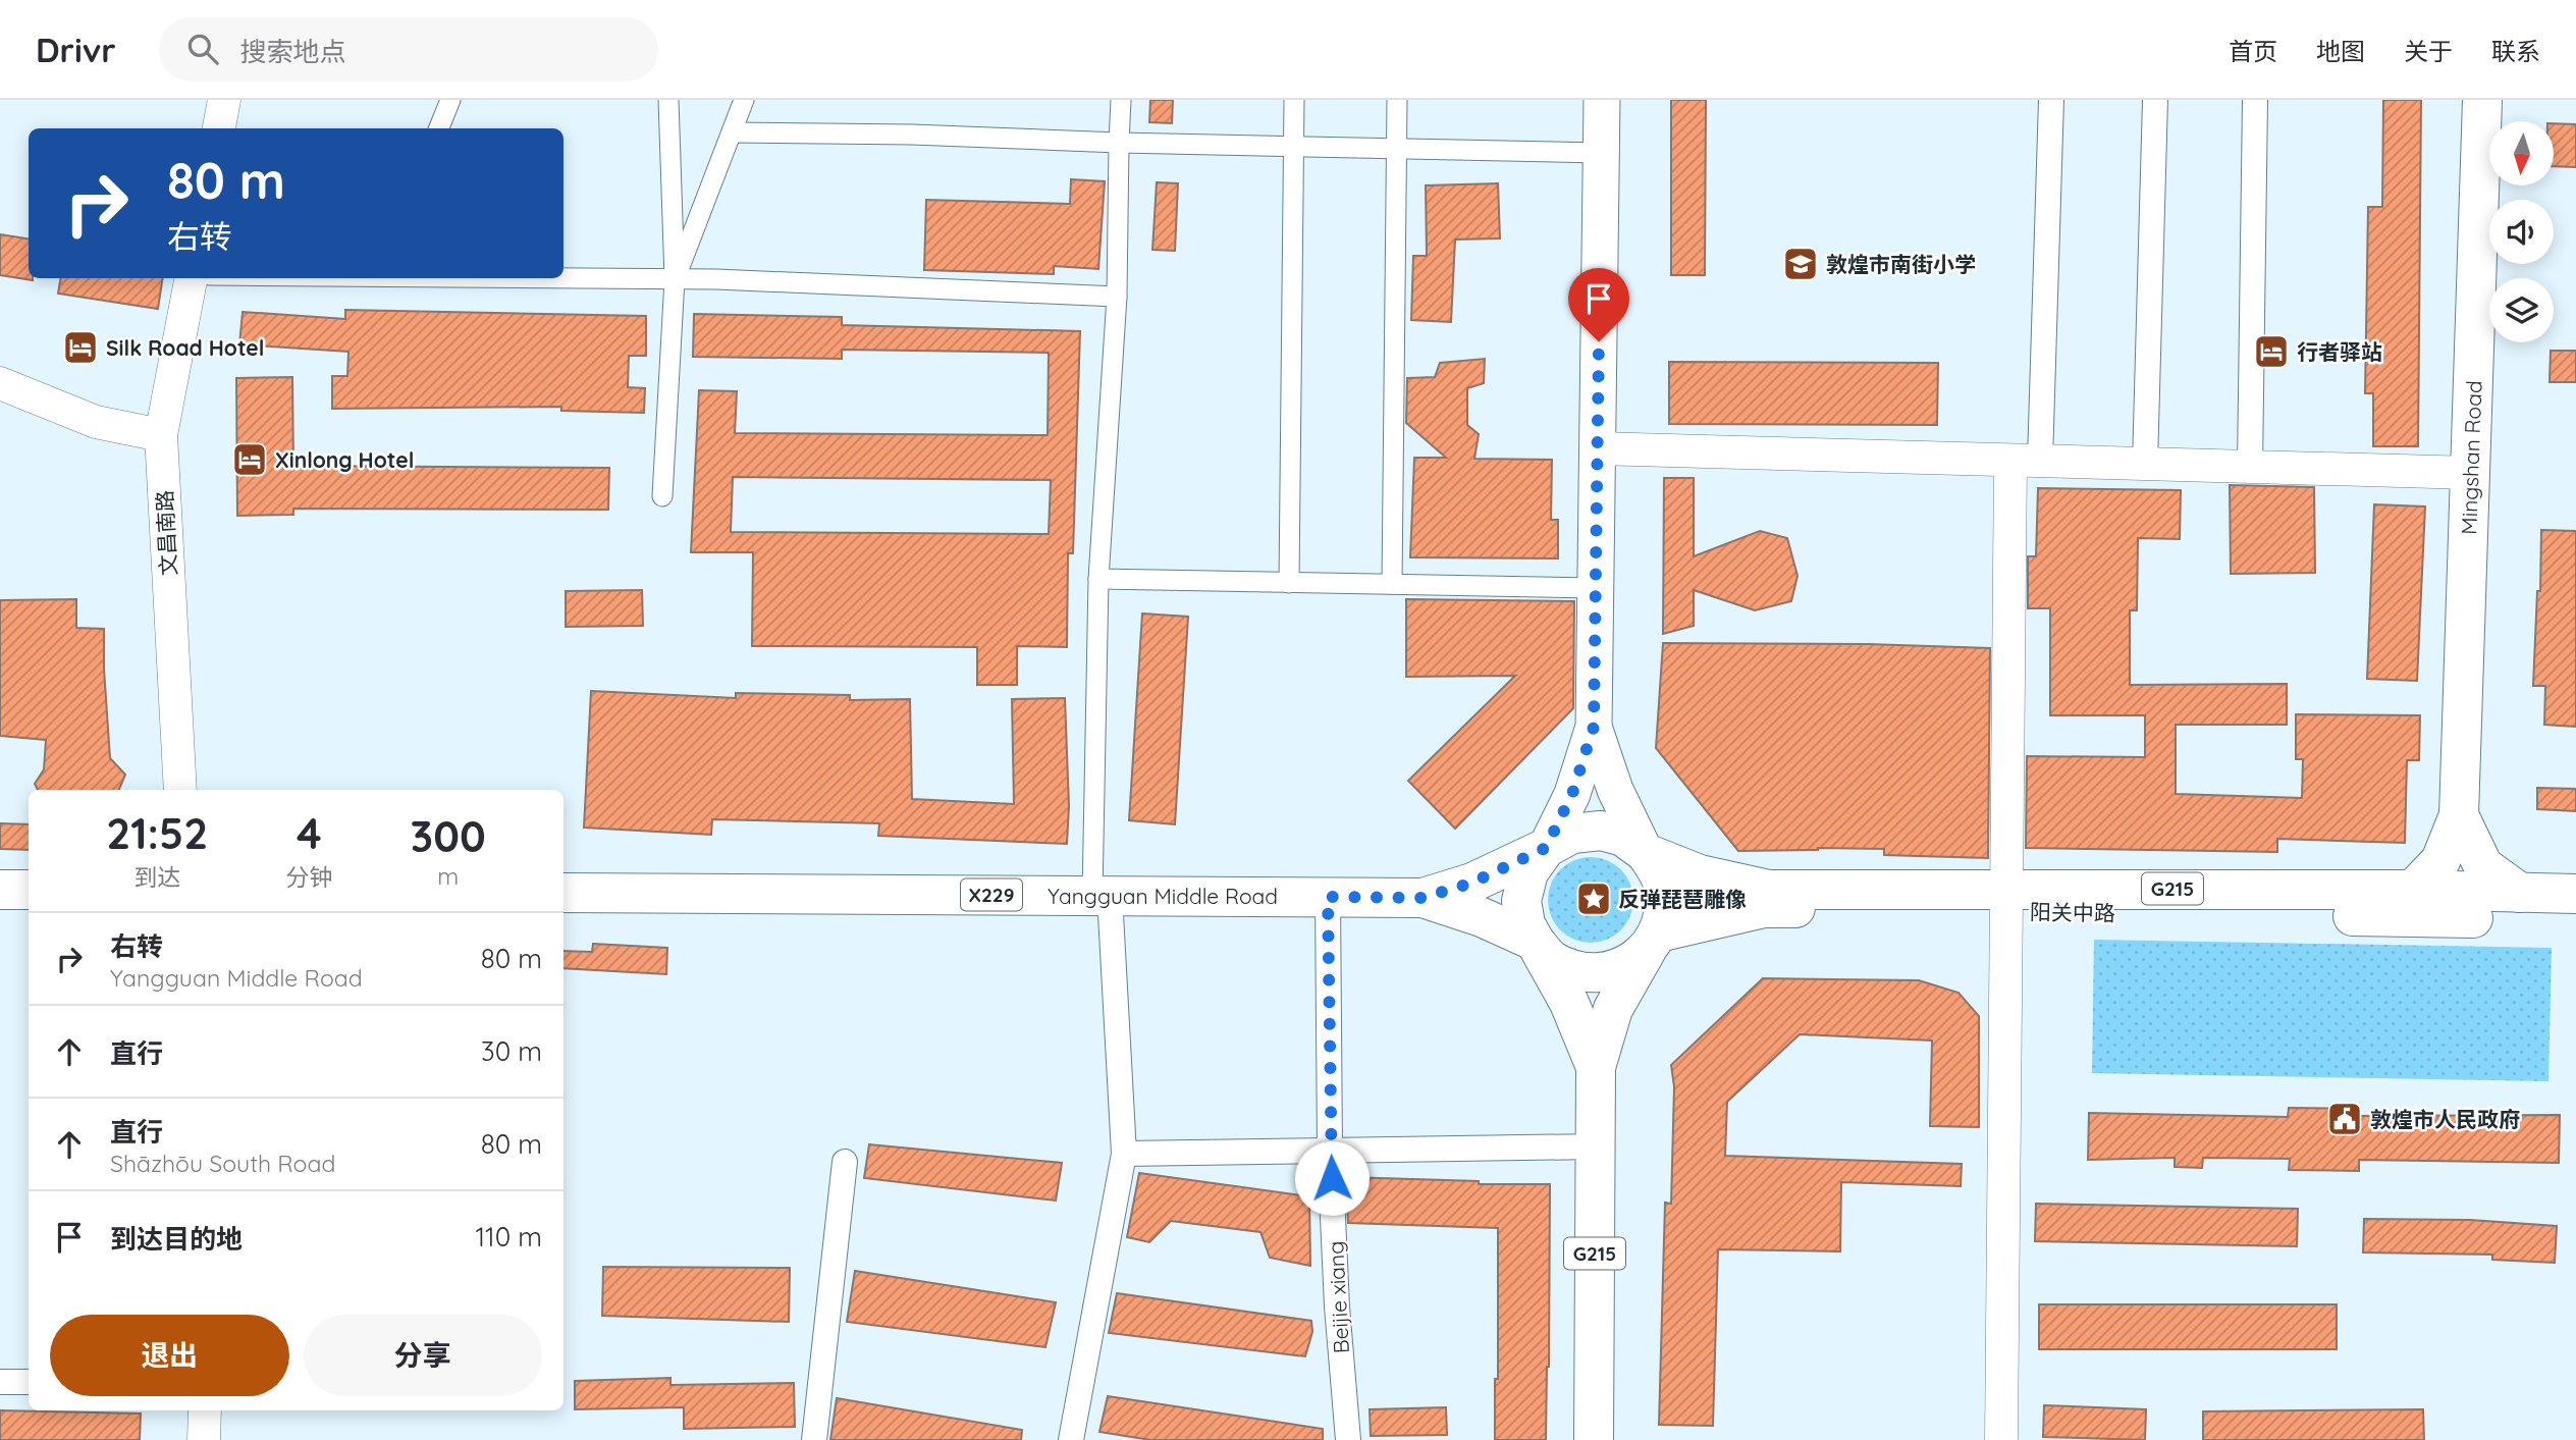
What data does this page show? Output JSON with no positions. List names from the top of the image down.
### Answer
{
  "streets": {
    "main road": [
      "Mingshan Road",
      "G215",
      "X229",
      "Yangguan Middle Road",
      "阳关中路"
    ],
    "street": ["文昌南路", "Beijie xiang"]
  },
  "crossings": [
    ["G215", "X229"],
    ["G215", "阳关中路"],
    ["X229", "Yangguan Middle Road"],
    ["X229", "阳关中路"],
    ["Yangguan Middle Road", "Beijie xiang"]
  ],
  "places": {
    "school or university": ["敦煌市南街小学"],
    "hotel": ["Silk Road Hotel", "行者驿站", "Xinlong Hotel"],
    "place": ["反弹琵琶雕像"],
    "public building": ["敦煌市人民政府"]
  },
  "north": "bottom",
  "page": {
    "header": "Drivr",
    "search": "搜索地点",
    "nav": [
      "首页",
      "地图",
      "关于",
      "联系"
    ],
    "turn": ["80 m", "右转"],
    "eta": [
      "21:52",
      "到达",
      "4",
      "分钟",
      "300",
      "m"
    ],
    "list": [
      {
        "name": "右转",
        "note": "Yangguan Middle Road",
        "value": "80 m"
      },
      {
        "name": "直行",
        "value": "30 m"
      },
      {
        "name": "直行",
        "note": "Shāzhōu South Road",
        "value": "80 m"
      },
      {
        "name": "到达目的地",
        "value": "110 m"
      }
    ],
    "buttons": ["退出", "分享"]
  }
}
